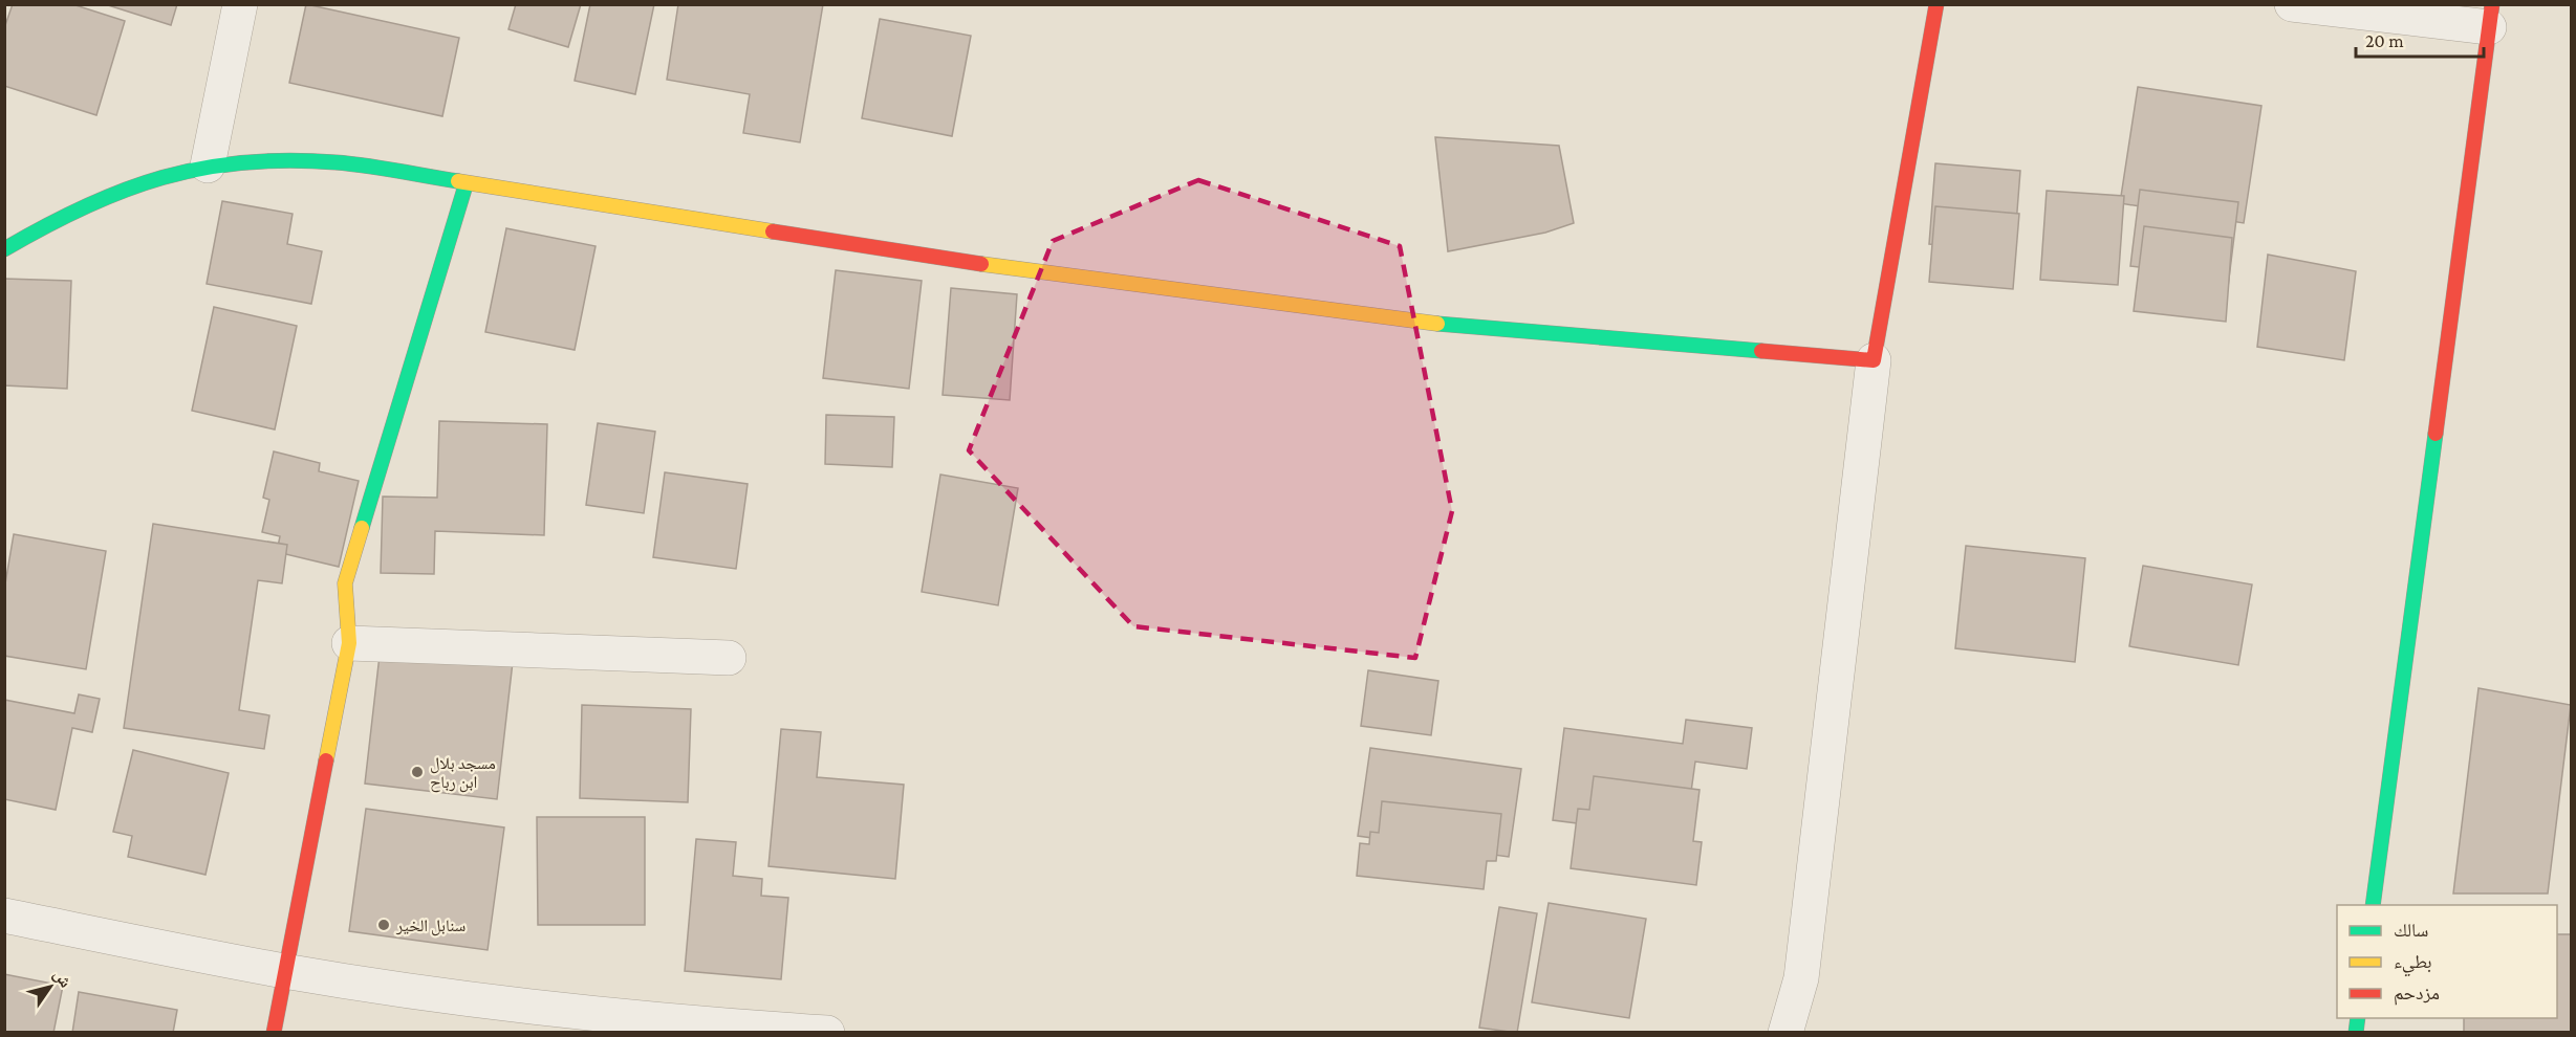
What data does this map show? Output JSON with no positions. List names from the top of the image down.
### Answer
{
  "places": ["مسجد بلال ابن رباح", "سنابل الخير"],
  "legend": ["سالك", "بطيء", "مزدحم"],
  "scale_bar": "20 m",
  "north": "top right"
}
